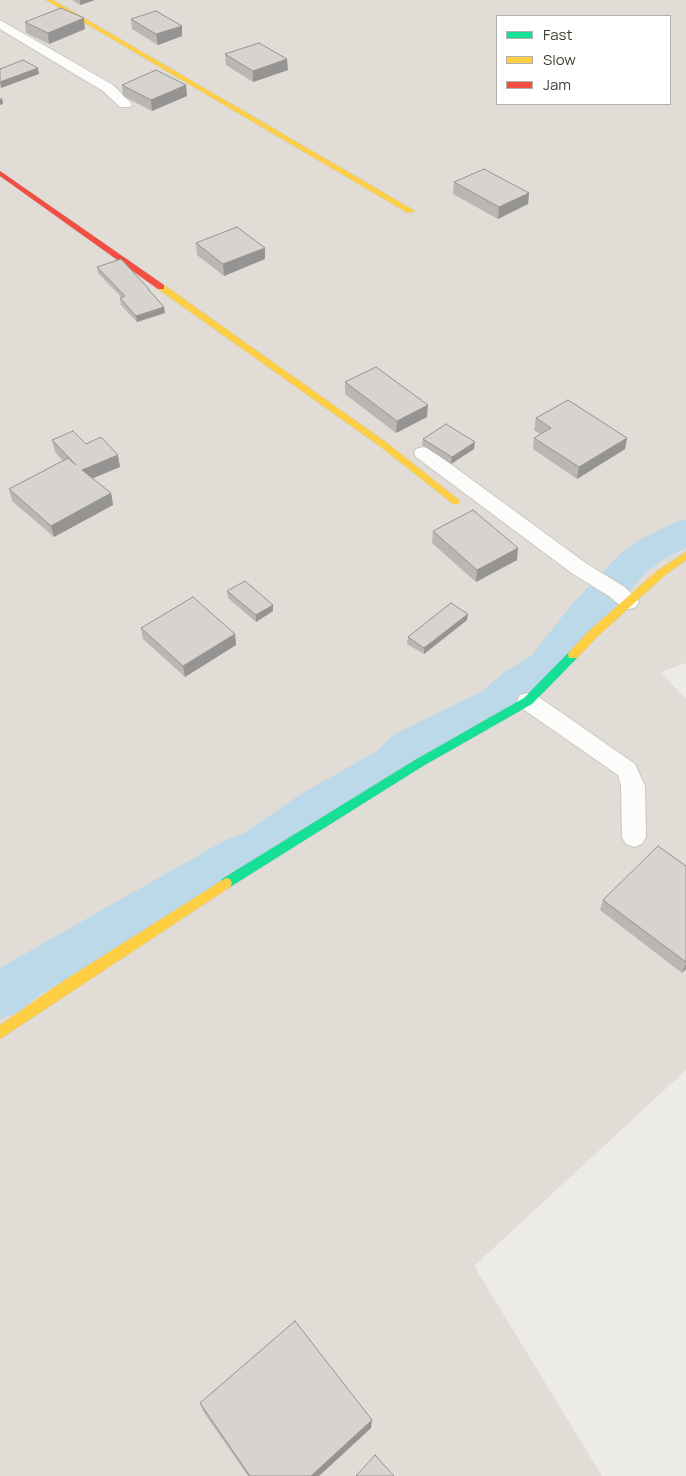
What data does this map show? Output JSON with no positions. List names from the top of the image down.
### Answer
{
  "legend": ["Fast", "Slow", "Jam"]
}
